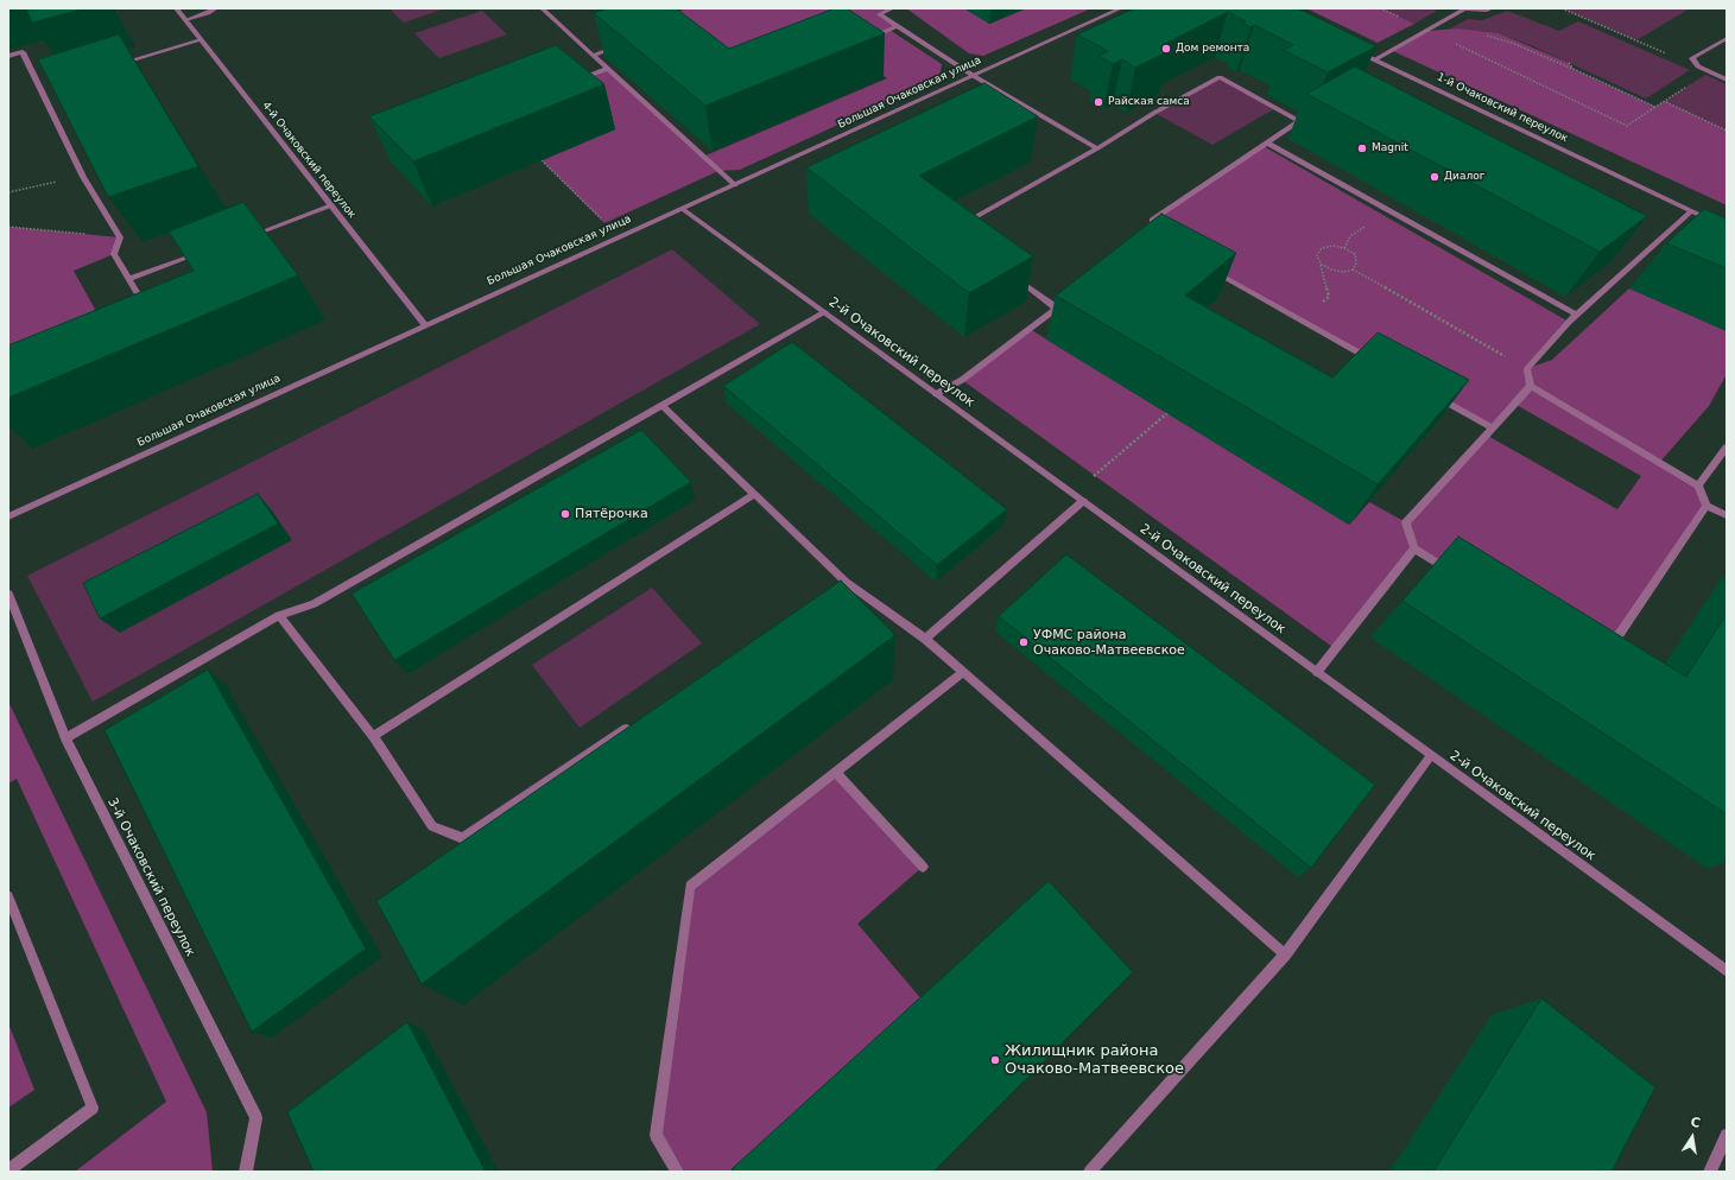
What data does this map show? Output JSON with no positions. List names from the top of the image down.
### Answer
{
  "streets": {
    "street": [
      "Большая Очаковская улица",
      "1-й Очаковский переулок",
      "4-й Очаковский переулок",
      "2-й Очаковский переулок",
      "3-й Очаковский переулок"
    ]
  },
  "crossings": [
    ["Большая Очаковская улица", "4-й Очаковский переулок"],
    ["Большая Очаковская улица", "2-й Очаковский переулок"]
  ],
  "places": [
    "Дом ремонта",
    "Райская самса",
    "Magnit",
    "Диалог",
    "Пятёрочка",
    "УФМС района Очаково-Матвеевское",
    "Жилищник района Очаково-Матвеевское"
  ],
  "north": "top"
}
